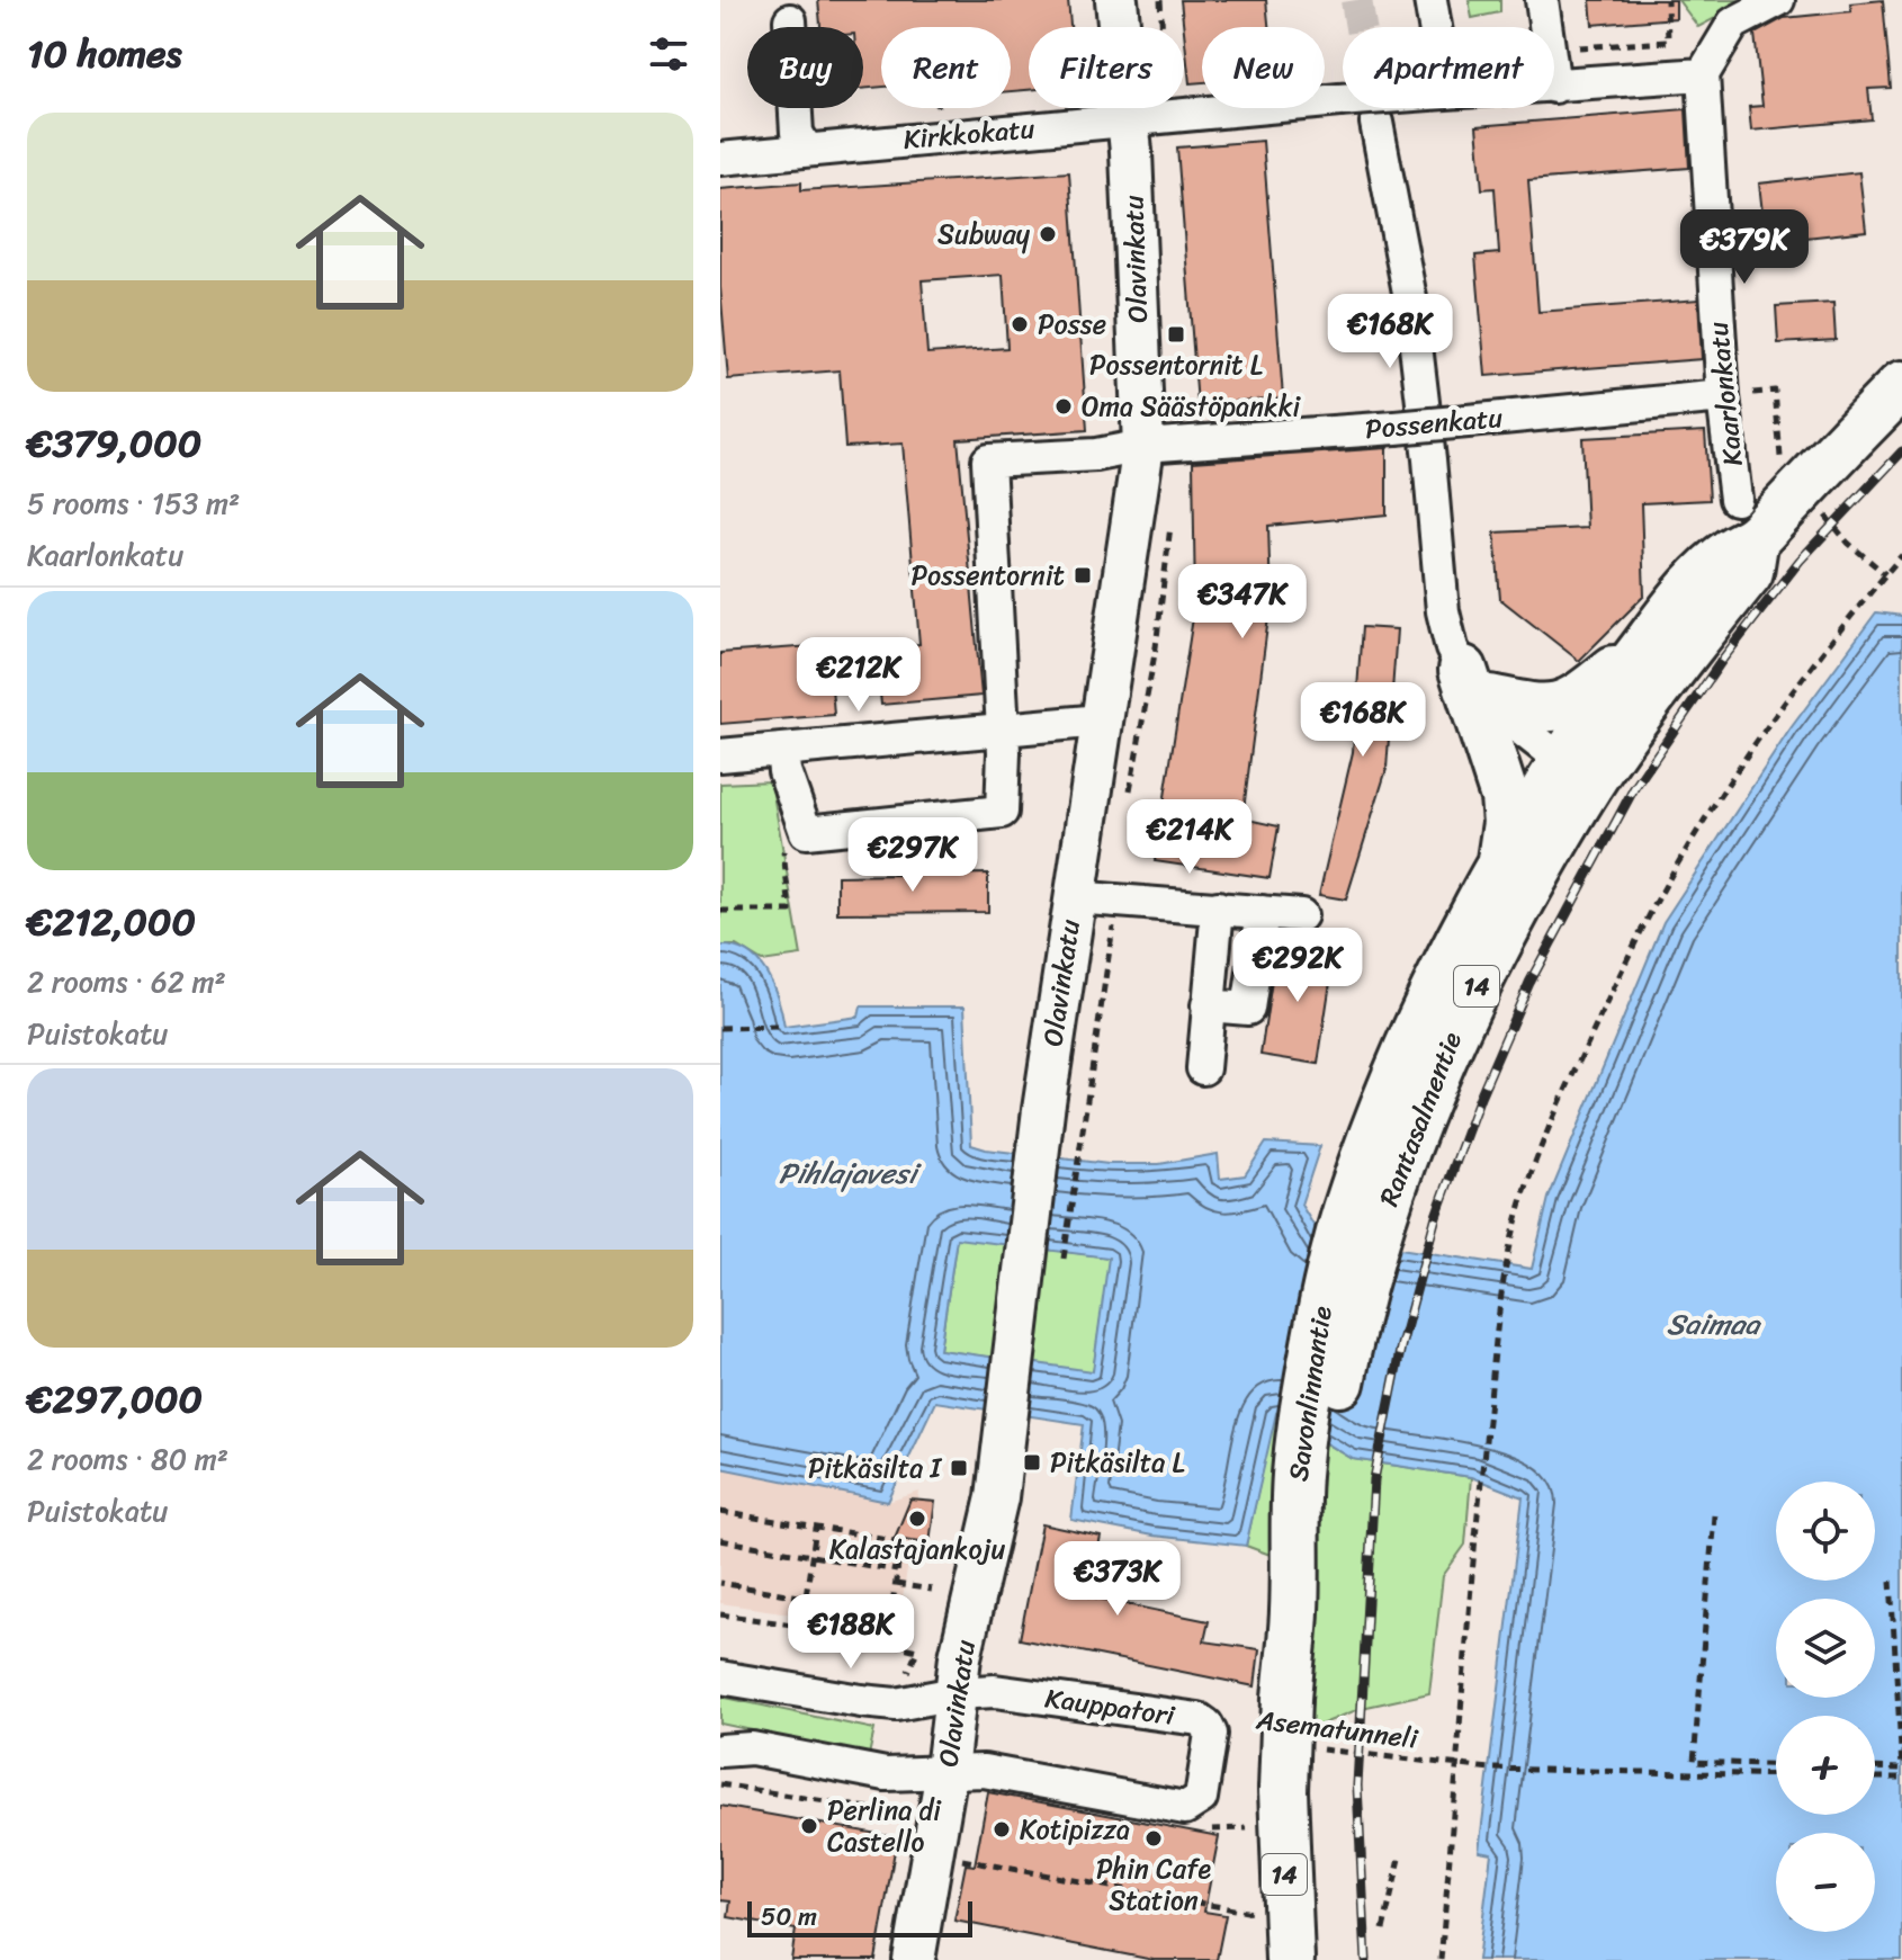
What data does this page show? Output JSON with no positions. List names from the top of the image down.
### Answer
{
  "streets": {
    "highway": ["14", "Rantasalmentie", "Savonlinnantie"],
    "main road": ["Olavinkatu"],
    "street": [
      "Kirkkokatu",
      "Kaarlonkatu",
      "Possenkatu",
      "Kauppatori"
    ],
    "path": ["Asematunneli"]
  },
  "crossings": [
    ["Kirkkokatu", "Olavinkatu"],
    ["Kirkkokatu", "Kaarlonkatu"],
    ["Olavinkatu", "Possenkatu"],
    ["Olavinkatu", "Kauppatori"],
    ["Kaarlonkatu", "Possenkatu"],
    ["Kaarlonkatu", "Rantasalmentie"],
    ["Rantasalmentie", "Savonlinnantie"]
  ],
  "water": ["Pihlajavesi", "Saimaa"],
  "places": {
    "other": [
      "Subway",
      "Posse",
      "Oma Säästöpankki",
      "Kalastajankoju",
      "Perlina di Castello",
      "Kotipizza",
      "Phin Cafe Station"
    ],
    "transit": [
      "Possentornit L",
      "Possentornit",
      "Pitkäsilta L",
      "Pitkäsilta I"
    ]
  },
  "scale_bar": "50 m",
  "page": {
    "heading": "10 homes",
    "chip": [
      "Buy",
      "Rent",
      "Filters",
      "New",
      "Apartment"
    ],
    "list": [
      {
        "name": "€379,000",
        "note": "5 rooms · 153 m² · Kaarlonkatu"
      },
      {
        "name": "€212,000",
        "note": "2 rooms · 62 m² · Puistokatu"
      },
      {
        "name": "€297,000",
        "note": "2 rooms · 80 m² · Puistokatu"
      }
    ],
    "price": [
      "€379K",
      "€168K",
      "€347K",
      "€212K",
      "€168K",
      "€214K",
      "€297K",
      "€292K",
      "€373K",
      "€188K"
    ],
    "map_buttons": ["+", "−"],
    "scale": "50 m"
  }
}
